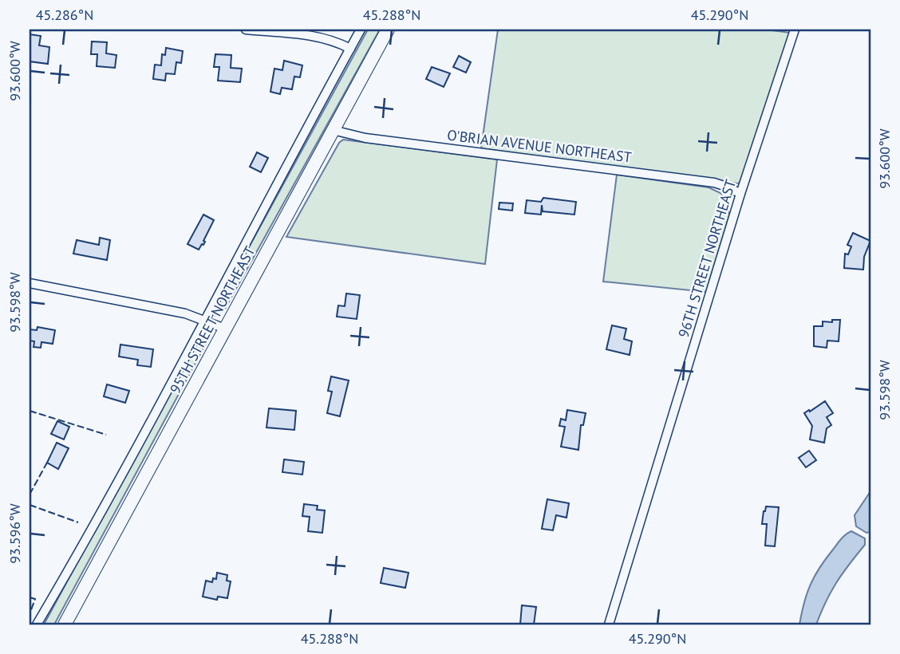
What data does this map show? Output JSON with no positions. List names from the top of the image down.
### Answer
{
  "streets": {
    "main road": ["95TH STREET NORTHEAST"],
    "street": ["O'BRIAN AVENUE NORTHEAST", "96TH STREET NORTHEAST"]
  },
  "crossings": [
    ["O'BRIAN AVENUE NORTHEAST", "96TH STREET NORTHEAST"],
    ["O'BRIAN AVENUE NORTHEAST", "95TH STREET NORTHEAST"]
  ],
  "coordinates": [
    "45.286°N",
    "45.288°N",
    "45.290°N",
    "93.600°W",
    "93.598°W",
    "93.596°W"
  ]
}
